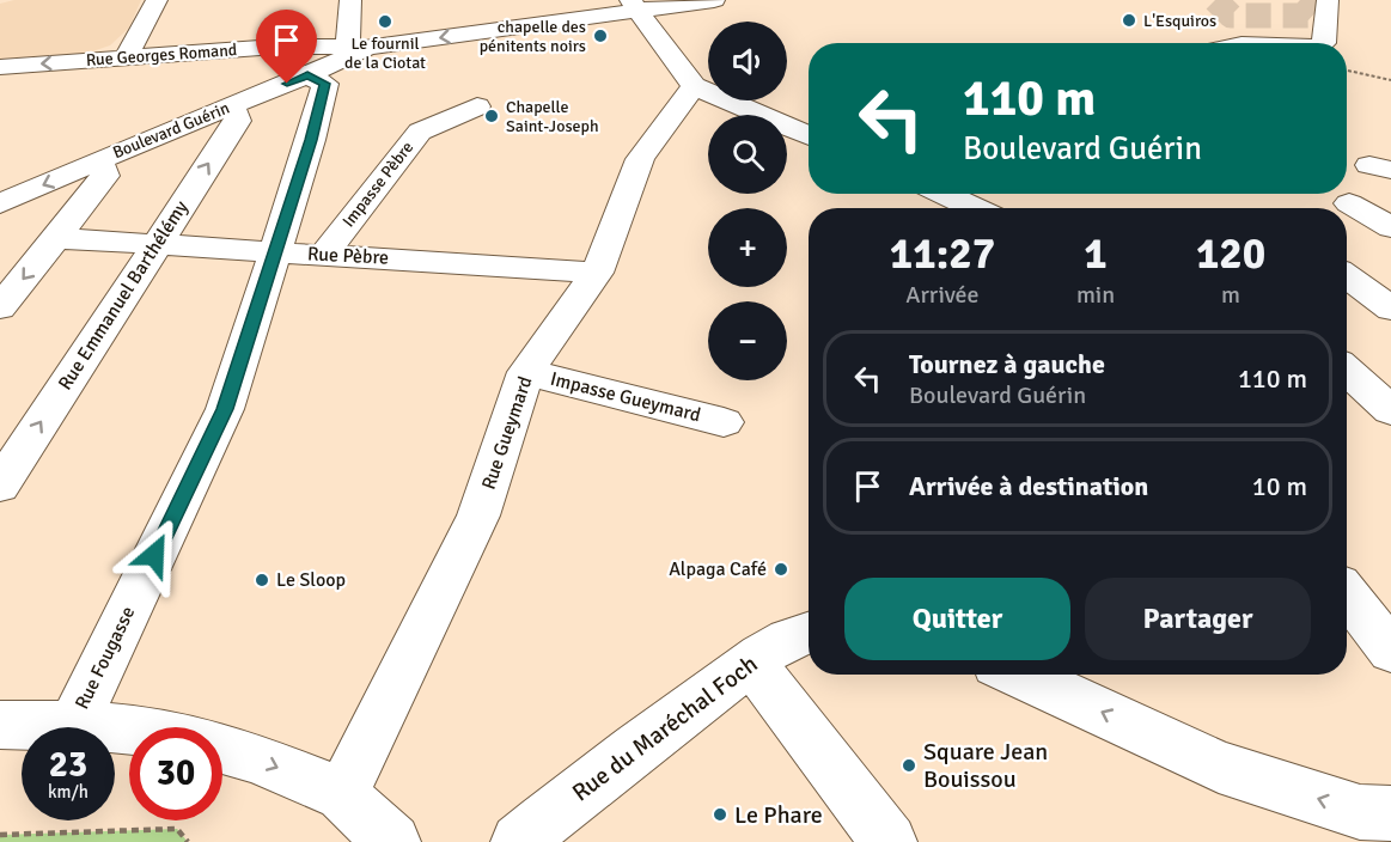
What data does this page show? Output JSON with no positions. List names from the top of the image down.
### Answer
{
  "streets": {
    "street": [
      "Rue Georges Romand",
      "Boulevard Guérin",
      "Impasse Pèbre",
      "Rue Pèbre",
      "Rue Emmanuel Barthélémy",
      "Impasse Gueymard",
      "Rue Gueymard",
      "Rue Fougasse",
      "Rue du Maréchal Foch"
    ]
  },
  "crossings": [
    ["Rue Georges Romand", "Boulevard Guérin"],
    ["Boulevard Guérin", "Rue Emmanuel Barthélémy"],
    ["Boulevard Guérin", "Rue Fougasse"],
    ["Impasse Pèbre", "Rue Pèbre"],
    ["Rue Pèbre", "Rue Emmanuel Barthélémy"],
    ["Rue Pèbre", "Rue Gueymard"],
    ["Rue Pèbre", "Rue Fougasse"],
    ["Impasse Gueymard", "Rue Gueymard"]
  ],
  "one_way": ["Rue Georges Romand", "Boulevard Guérin", "Rue Emmanuel Barthélémy"],
  "places": [
    "L'Esquiros",
    "Le fournil de la Ciotat",
    "chapelle des pénitents noirs",
    "Chapelle Saint-Joseph",
    "Alpaga Café",
    "Le Sloop",
    "Square Jean Bouissou",
    "Le Phare"
  ],
  "page": {
    "map_buttons": ["+", "−"],
    "turn": ["110 m", "Boulevard Guérin"],
    "eta": [
      "11:27",
      "Arrivée",
      "1",
      "min",
      "120",
      "m"
    ],
    "list": [
      {
        "name": "Tournez à gauche",
        "note": "Boulevard Guérin",
        "value": "110 m"
      },
      {
        "name": "Arrivée à destination",
        "value": "10 m"
      }
    ],
    "buttons": ["Quitter", "Partager"],
    "speed": "23 km/h",
    "limit": "30"
  }
}
